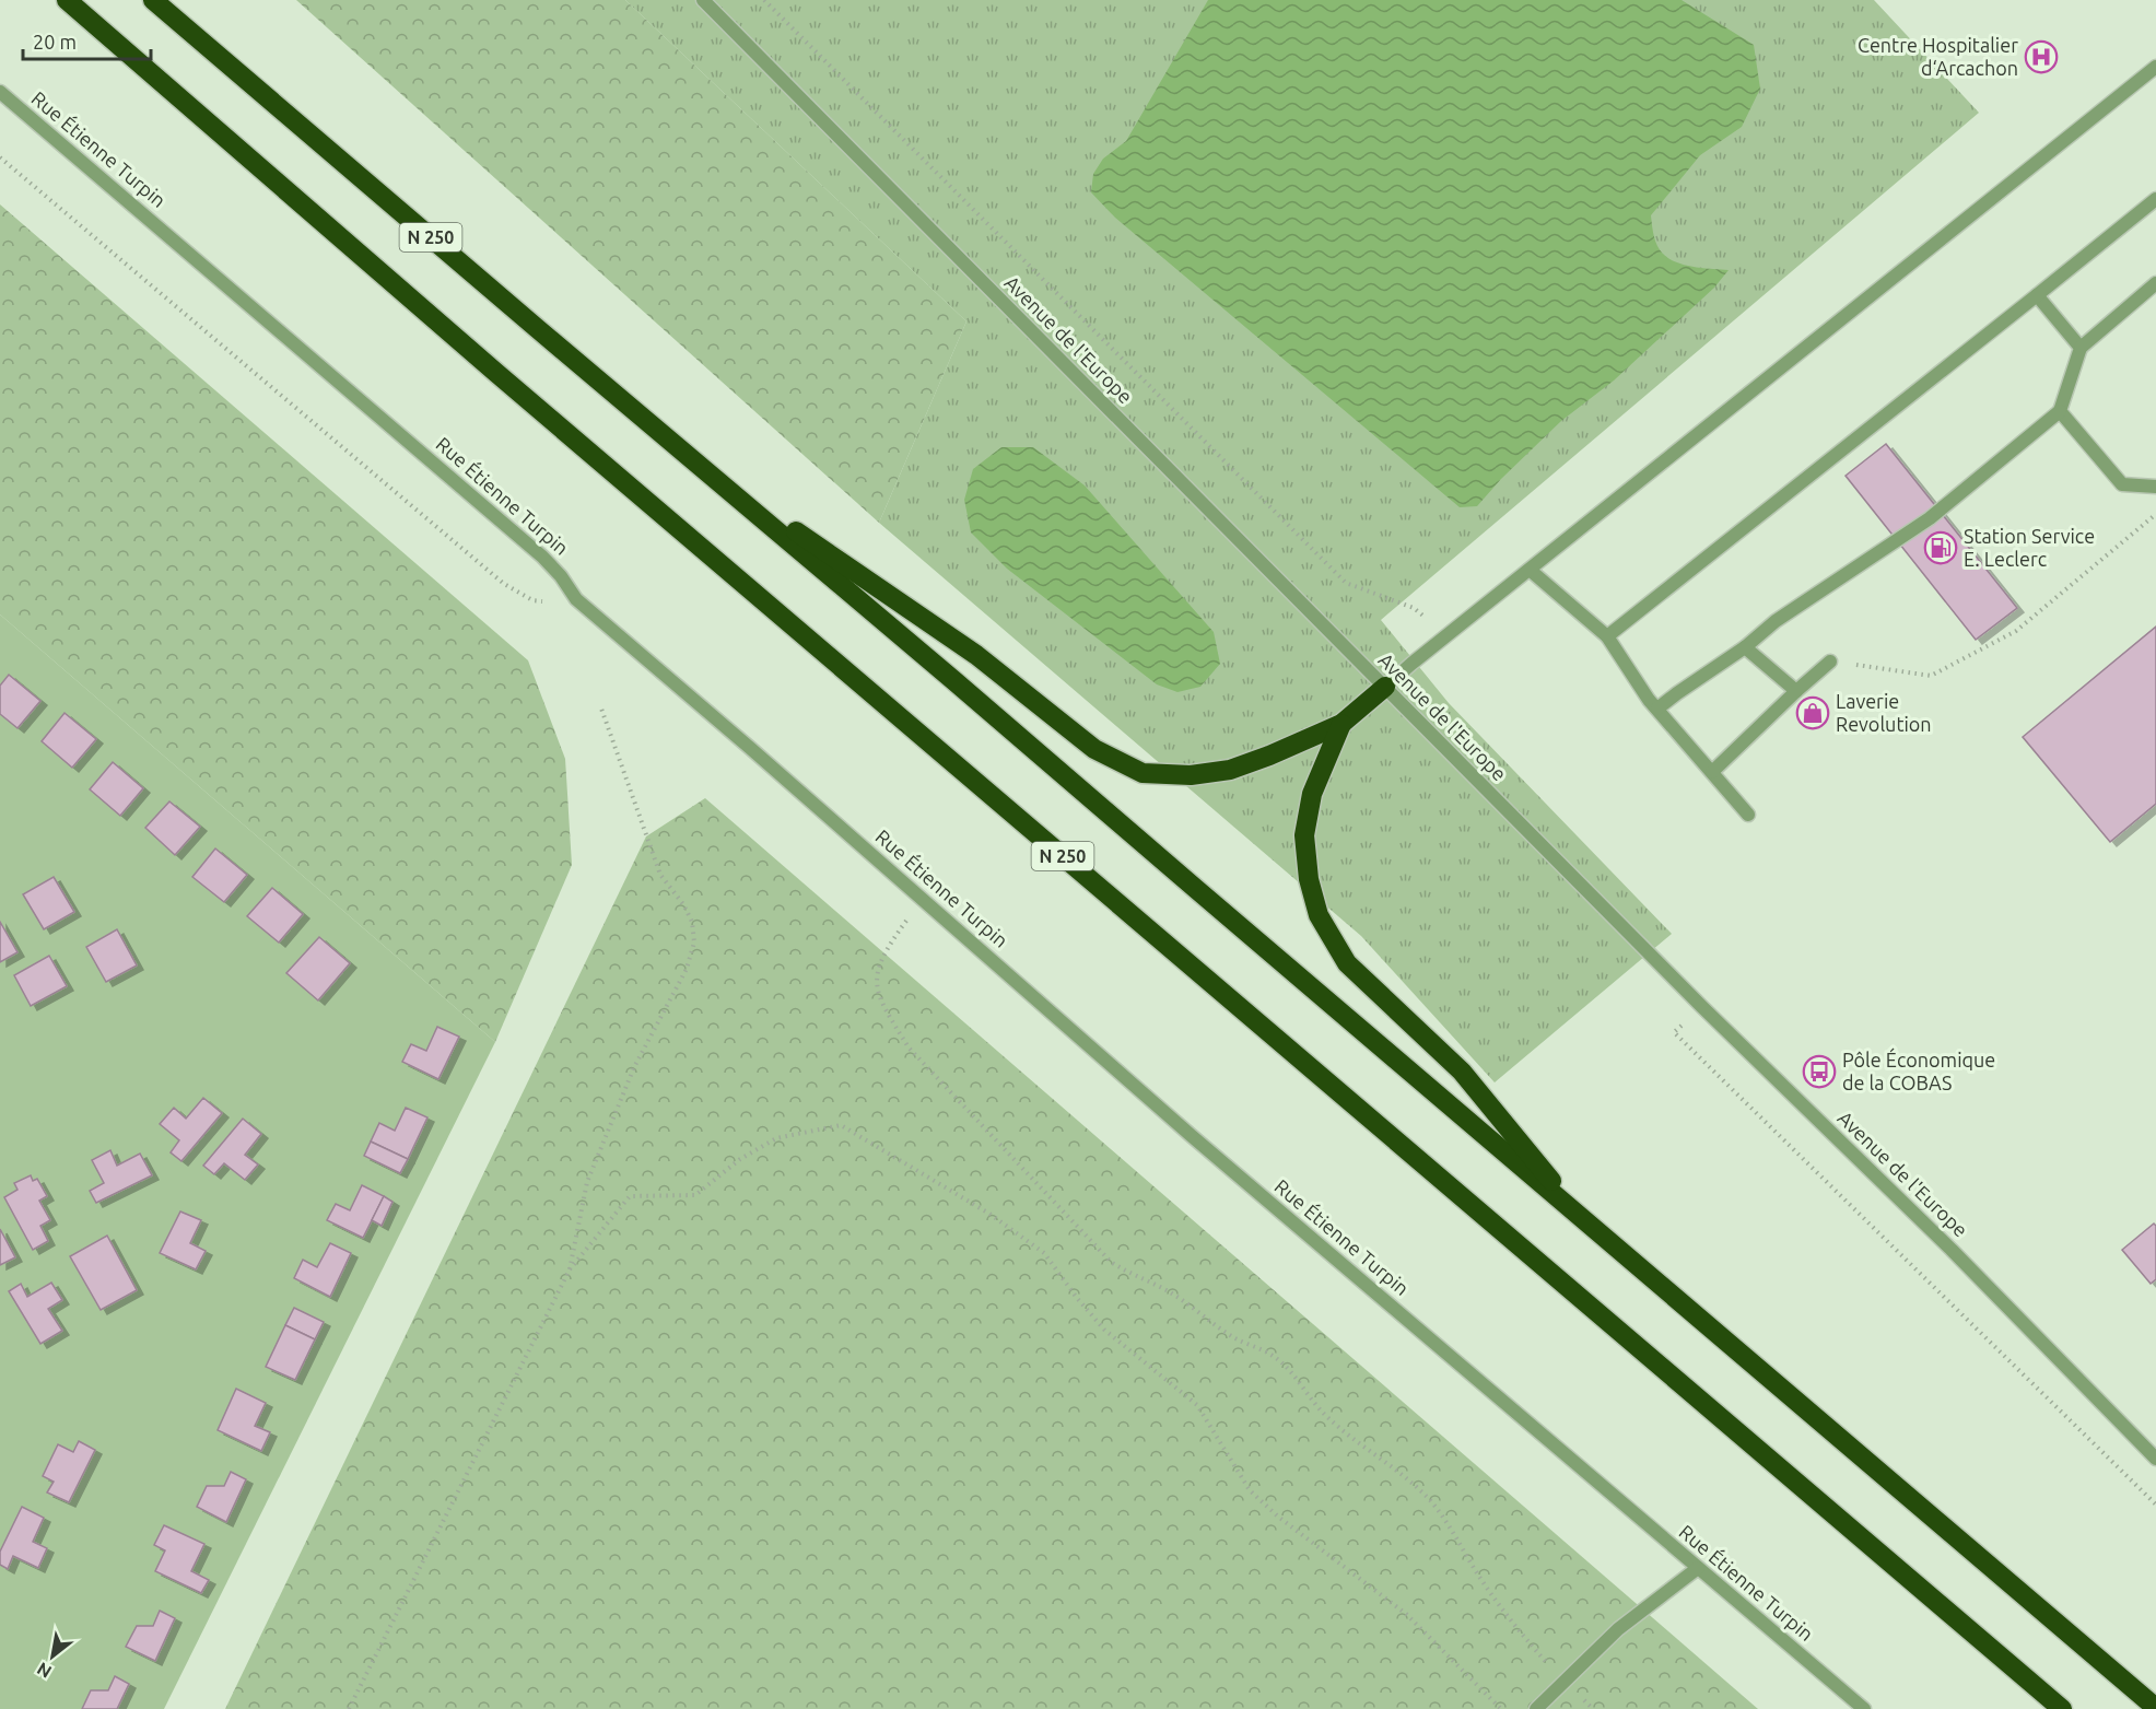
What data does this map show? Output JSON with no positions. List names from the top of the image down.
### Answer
{
  "streets": {
    "highway": ["N 250"],
    "street": ["Rue Étienne Turpin", "Avenue de l'Europe"]
  },
  "places": {
    "hospital": ["Centre Hospitalier d‘Arcachon"],
    "fuel station": ["Station Service E. Leclerc"],
    "shop": ["Laverie Revolution"],
    "bus stop": ["Pôle Économique de la COBAS"]
  },
  "scale_bar": "20 m",
  "north": "bottom left"
}
